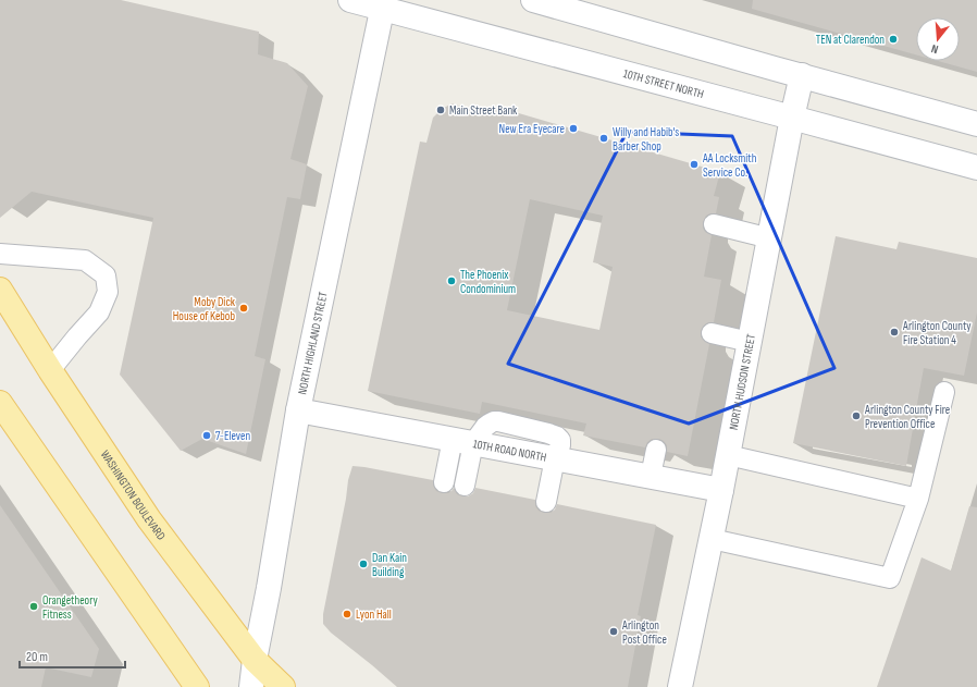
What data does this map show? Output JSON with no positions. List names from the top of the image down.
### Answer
{
  "streets": {
    "main road": ["WASHINGTON BOULEVARD"],
    "street": [
      "10TH STREET NORTH",
      "NORTH HIGHLAND STREET",
      "NORTH HUDSON STREET",
      "10TH ROAD NORTH"
    ]
  },
  "crossings": [
    ["10TH STREET NORTH", "NORTH HIGHLAND STREET"],
    ["10TH STREET NORTH", "NORTH HUDSON STREET"],
    ["NORTH HIGHLAND STREET", "10TH ROAD NORTH"],
    ["NORTH HIGHLAND STREET", "WASHINGTON BOULEVARD"],
    ["NORTH HUDSON STREET", "10TH ROAD NORTH"]
  ],
  "places": [
    "TEN at Clarendon",
    "Main Street Bank",
    "New Era Eyecare",
    "Willy and Habib's Barber Shop",
    "AA Locksmith Service Co.",
    "The Phoenix Condominium",
    "Moby Dick House of Kebob",
    "Arlington County Fire Station 4",
    "Arlington County Fire Prevention Office",
    "7-Eleven",
    "Dan Kain Building",
    "Orangetheory Fitness",
    "Lyon Hall",
    "Arlington Post Office"
  ],
  "scale_bar": "20 m",
  "north": "bottom"
}
